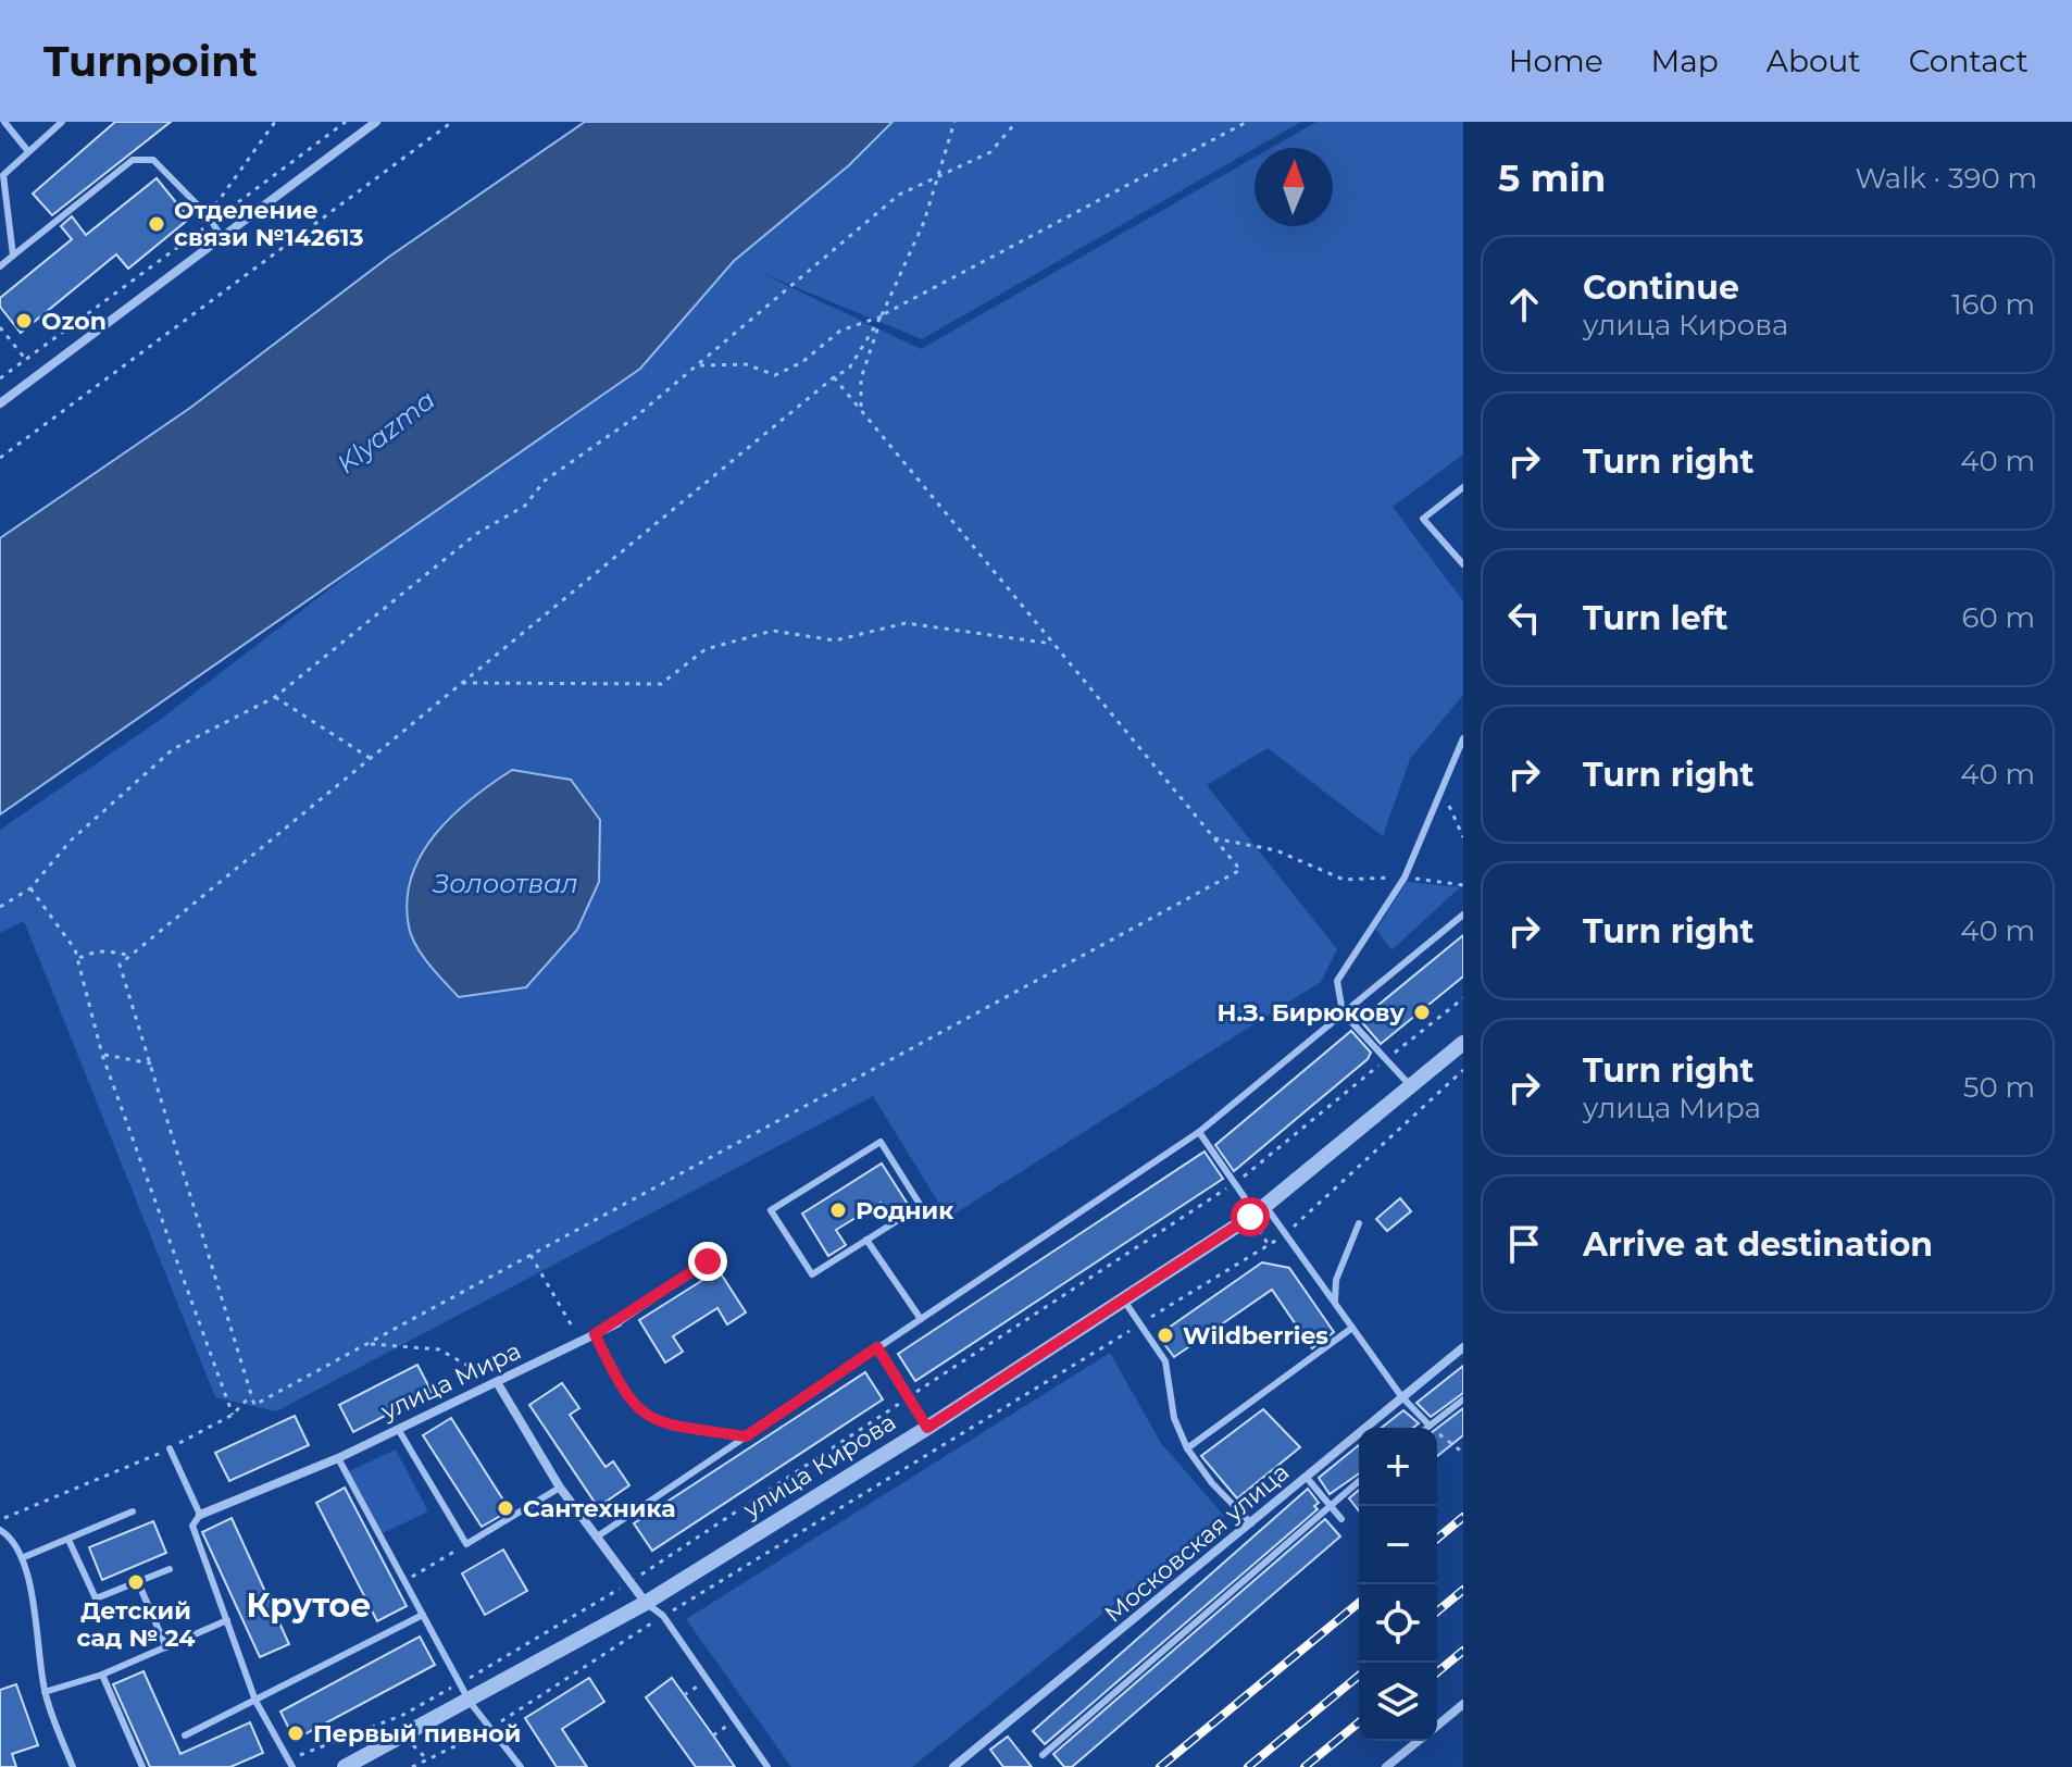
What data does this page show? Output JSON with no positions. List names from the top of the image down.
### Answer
{
  "streets": {
    "street": ["улица Мира", "улица Кирова", "Московская улица"]
  },
  "districts": ["Крутое"],
  "water": ["Klyazma", "Золоотвал"],
  "places": [
    "Отделение связи №142613",
    "Ozon",
    "Н.З. Бирюкову",
    "Родник",
    "Wildberries",
    "Сантехника",
    "Детский сад № 24",
    "Первый пивной"
  ],
  "north": "top",
  "page": {
    "header": "Turnpoint",
    "nav": [
      "Home",
      "Map",
      "About",
      "Contact"
    ],
    "heading": ["5 min", "Walk · 390 m"],
    "list": [
      ["Continue", "улица Кирова", "160 m"],
      ["Turn right", "40 m"],
      ["Turn left", "60 m"],
      ["Turn right", "40 m"],
      ["Turn right", "40 m"],
      ["Turn right", "улица Мира", "50 m"],
      "Arrive at destination"
    ],
    "map_buttons": ["+", "−"]
  }
}
